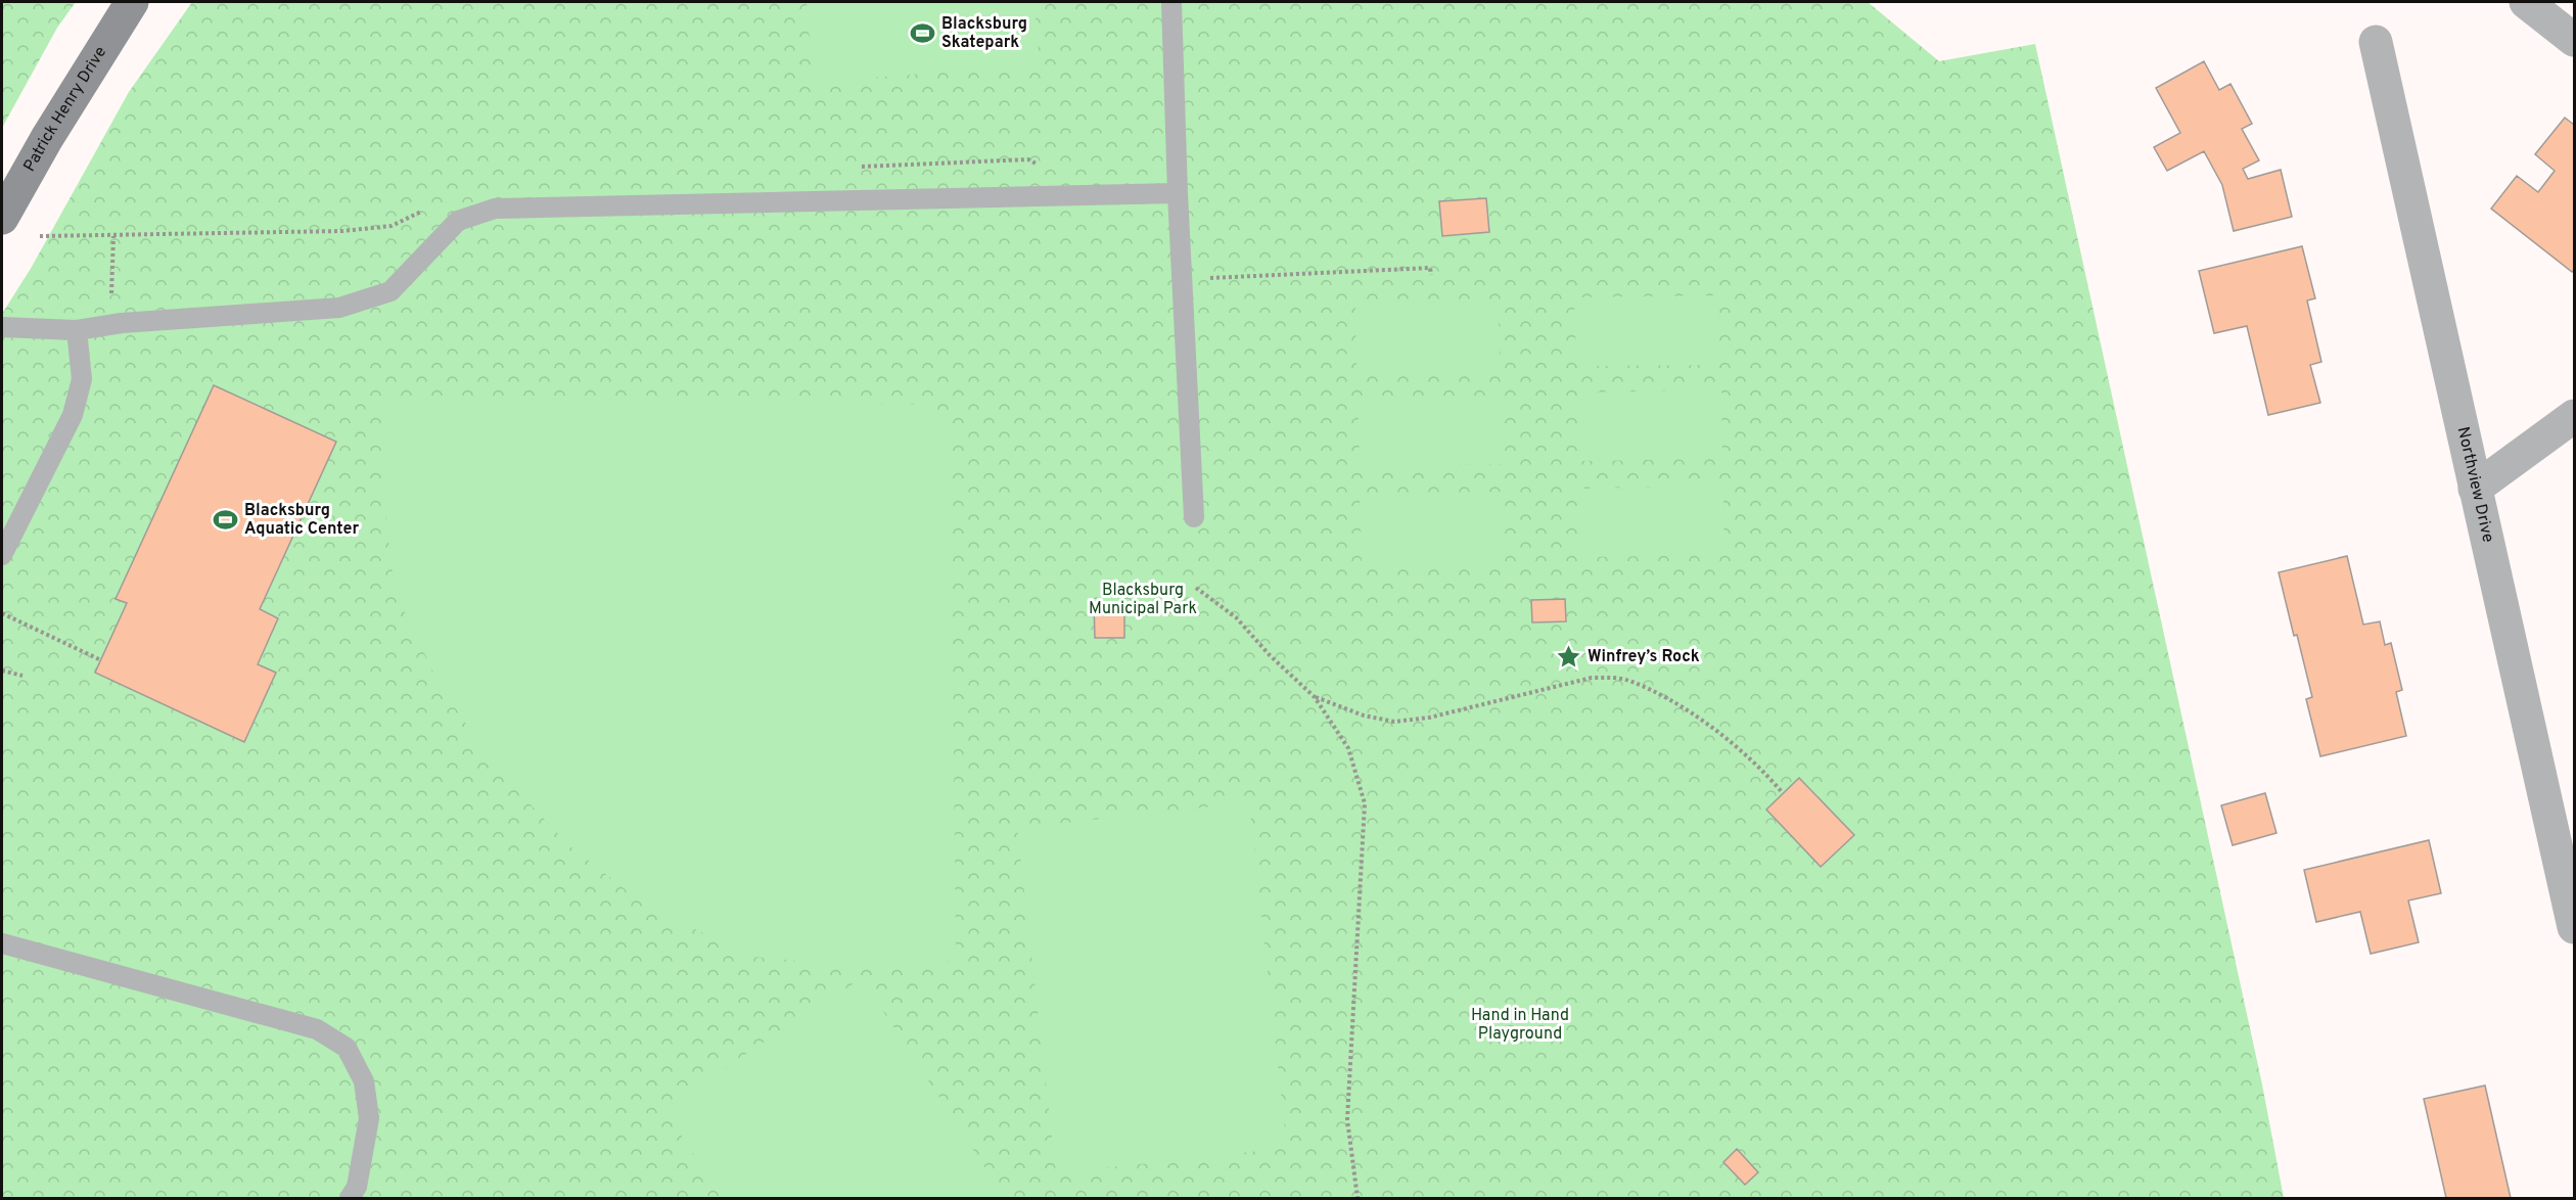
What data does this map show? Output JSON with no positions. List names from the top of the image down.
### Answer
{
  "streets": {
    "main road": ["Patrick Henry Drive"],
    "street": ["Northview Drive"]
  },
  "parks": ["Blacksburg Municipal Park", "Hand in Hand Playground"],
  "places": {
    "sports": ["Blacksburg Skatepark", "Blacksburg Aquatic Center"],
    "place": ["Winfrey’s Rock"]
  }
}
